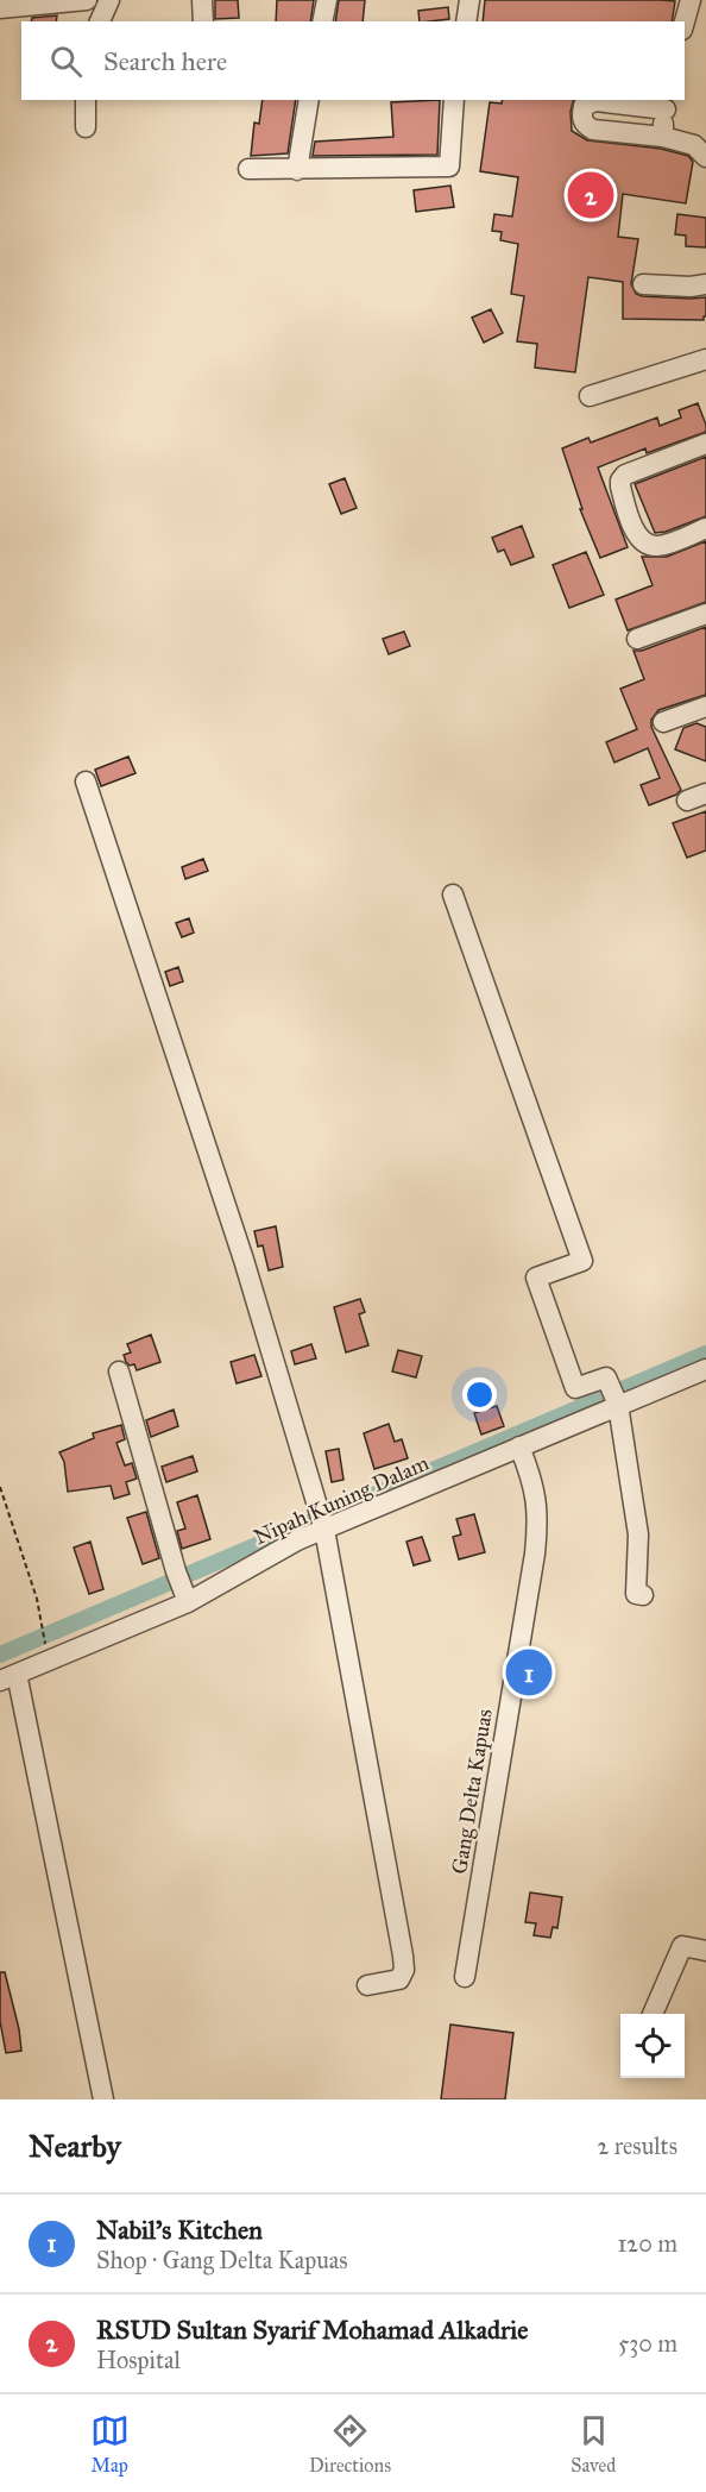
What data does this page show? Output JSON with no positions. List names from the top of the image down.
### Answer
{
  "streets": {
    "street": ["Nipah Kuning Dalam", "Gang Delta Kapuas"]
  },
  "crossings": [
    ["Nipah Kuning Dalam", "Gang Delta Kapuas"]
  ],
  "page": {
    "search": "Search here",
    "pins": ["2", "1"],
    "heading": ["Nearby", "2 results"],
    "list": [
      {
        "mark": "1",
        "name": "Nabil's Kitchen",
        "note": "Shop · Gang Delta Kapuas",
        "value": "120 m"
      },
      {
        "mark": "2",
        "name": "RSUD Sultan Syarif Mohamad Alkadrie",
        "note": "Hospital",
        "value": "530 m"
      }
    ],
    "nav": ["Map", "Directions", "Saved"]
  }
}
